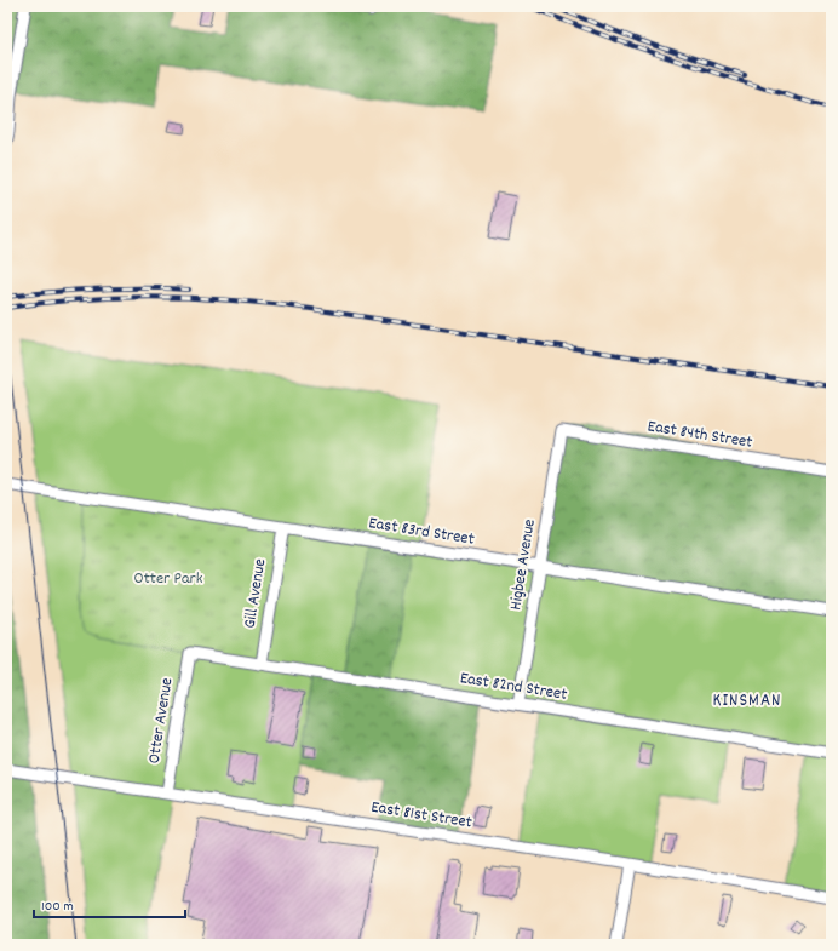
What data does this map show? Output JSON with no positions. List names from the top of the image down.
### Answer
{
  "streets": {
    "street": [
      "East 84th Street",
      "East 83rd Street",
      "Higbee Avenue",
      "Gill Avenue",
      "East 82nd Street",
      "Otter Avenue",
      "East 81st Street"
    ]
  },
  "crossings": [
    ["East 84th Street", "Higbee Avenue"],
    ["East 83rd Street", "Higbee Avenue"],
    ["East 83rd Street", "Gill Avenue"],
    ["Higbee Avenue", "East 82nd Street"],
    ["Gill Avenue", "East 82nd Street"],
    ["East 82nd Street", "Otter Avenue"],
    ["Otter Avenue", "East 81st Street"]
  ],
  "districts": ["KINSMAN"],
  "parks": ["Otter Park"],
  "scale_bar": "100 m"
}
